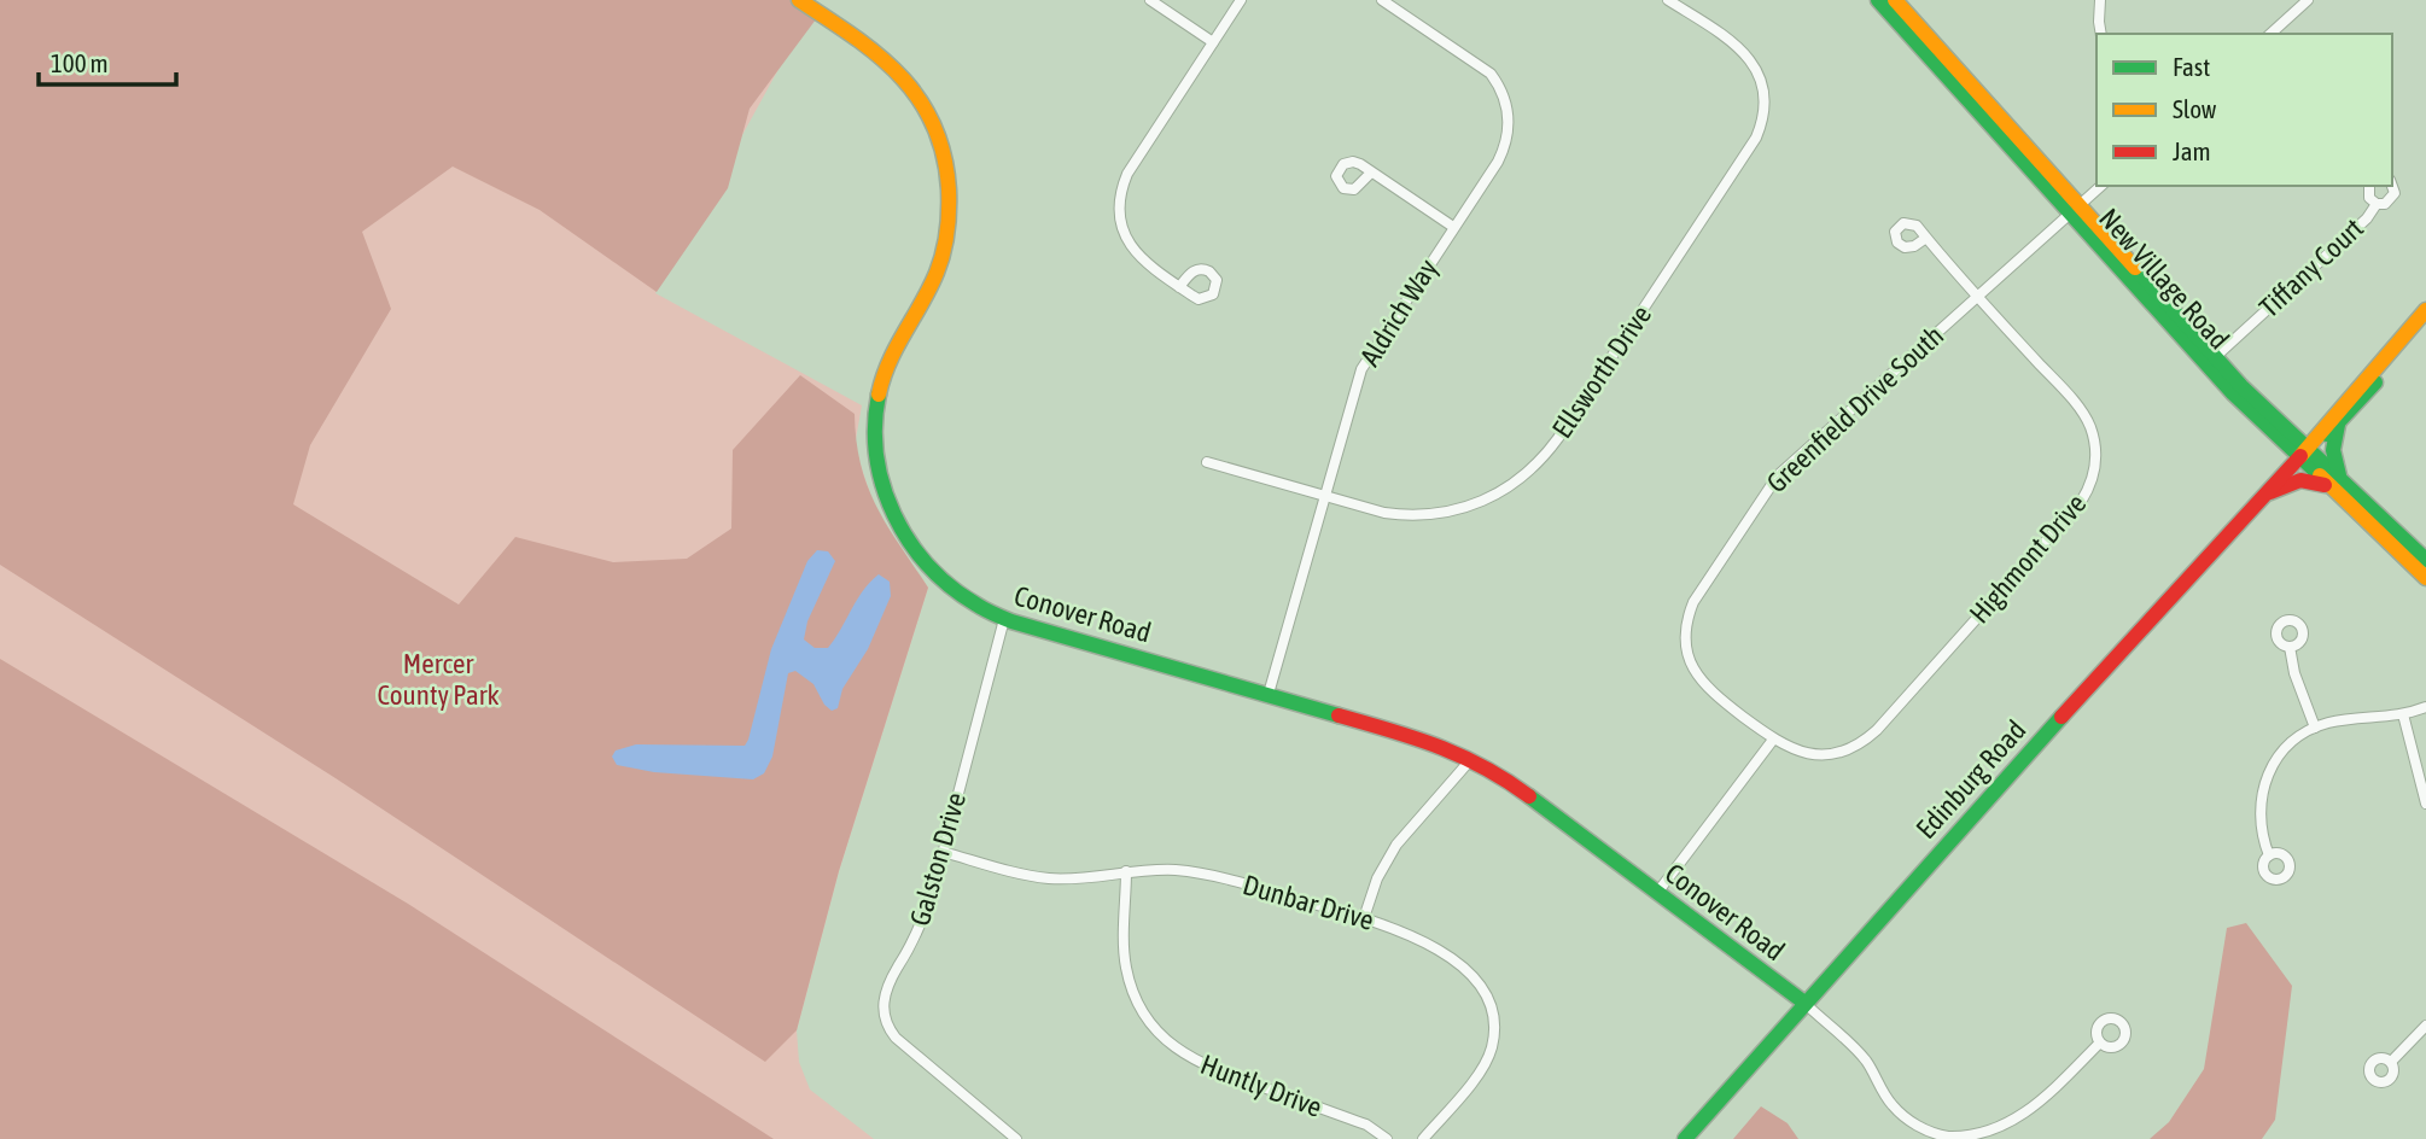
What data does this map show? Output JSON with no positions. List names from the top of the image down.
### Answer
{
  "streets": {
    "main road": ["New Village Road", "Conover Road", "Edinburg Road"],
    "street": [
      "Tiffany Court",
      "Aldrich Way",
      "Ellsworth Drive",
      "Greenfield Drive South",
      "Highmont Drive",
      "Galston Drive",
      "Dunbar Drive",
      "Huntly Drive"
    ]
  },
  "crossings": [
    ["Tiffany Court", "New Village Road"],
    ["New Village Road", "Greenfield Drive South"],
    ["New Village Road", "Edinburg Road"],
    ["Aldrich Way", "Ellsworth Drive"],
    ["Aldrich Way", "Conover Road"],
    ["Greenfield Drive South", "Highmont Drive"],
    ["Conover Road", "Edinburg Road"],
    ["Conover Road", "Galston Drive"],
    ["Galston Drive", "Dunbar Drive"],
    ["Dunbar Drive", "Huntly Drive"]
  ],
  "parks": ["Mercer County Park"],
  "legend": ["Fast", "Slow", "Jam"],
  "scale_bar": "100 m"
}
